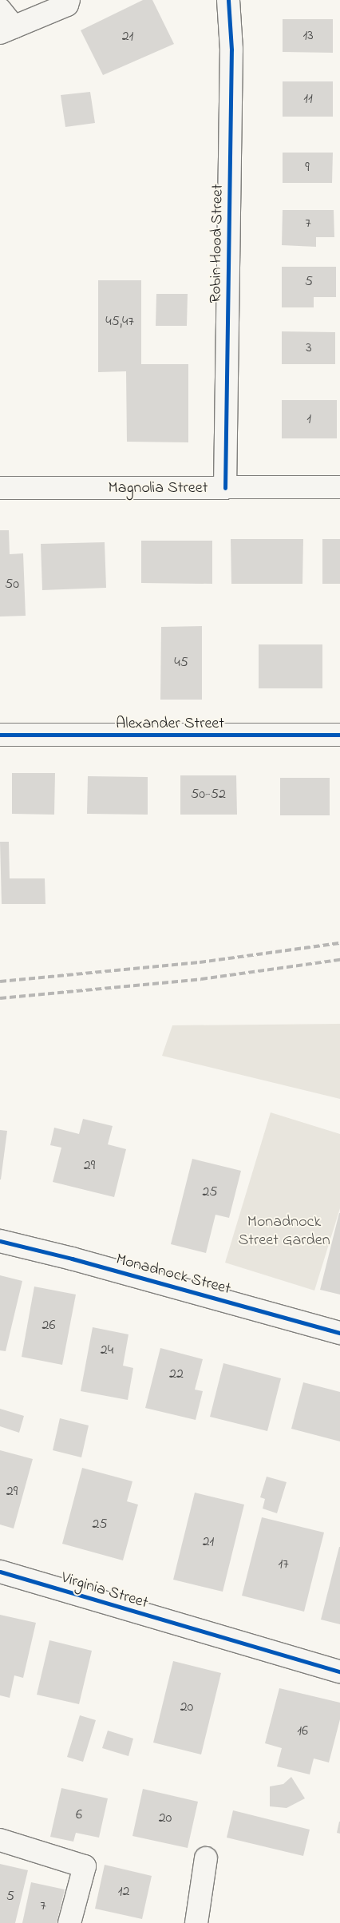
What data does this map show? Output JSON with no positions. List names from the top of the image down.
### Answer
{
  "streets": {
    "street": [
      "Robin Hood Street",
      "Magnolia Street",
      "Alexander Street",
      "Monadnock Street",
      "Virginia Street"
    ]
  },
  "crossings": [
    ["Robin Hood Street", "Magnolia Street"]
  ],
  "parks": ["Monadnock Street Garden"],
  "house_numbers": [
    "13",
    "21",
    "11",
    "9",
    "7",
    "5",
    "45,47",
    "3",
    "1",
    "50",
    "45",
    "50-52",
    "29",
    "25",
    "26",
    "24",
    "22",
    "29",
    "25",
    "21",
    "17",
    "20",
    "16",
    "6",
    "20",
    "12",
    "5",
    "7"
  ]
}
